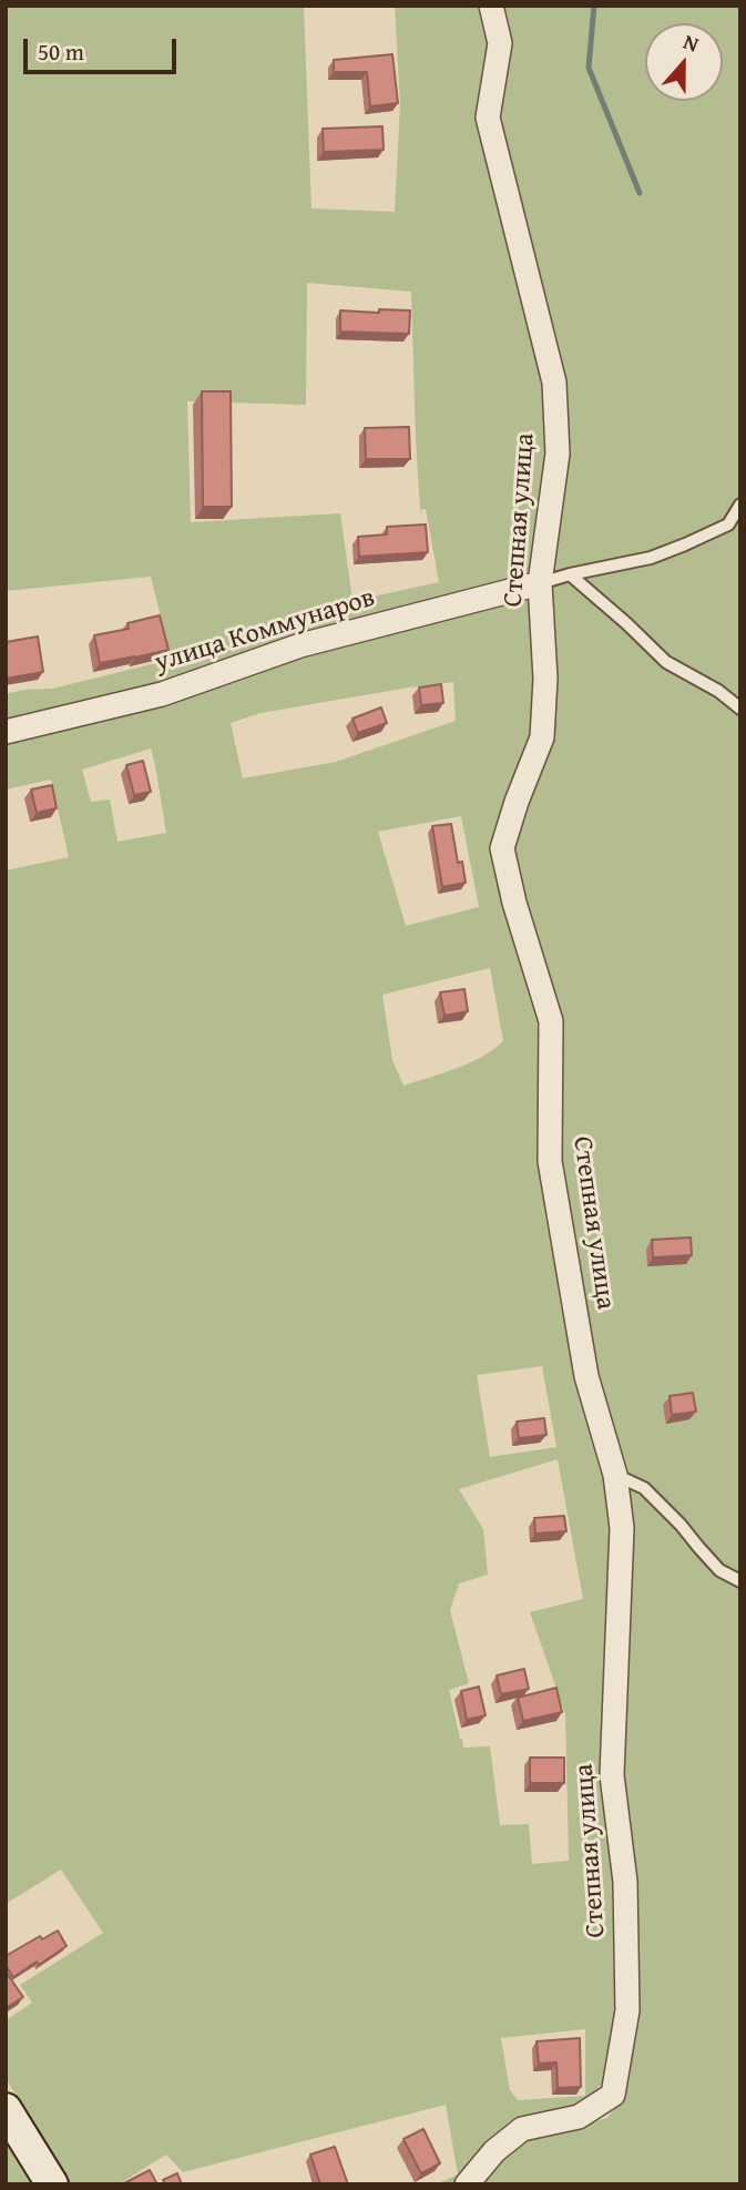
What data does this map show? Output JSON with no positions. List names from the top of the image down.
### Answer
{
  "streets": {
    "street": ["Степная улица", "улица Коммунаров"]
  },
  "crossings": [
    ["Степная улица", "улица Коммунаров"]
  ],
  "scale_bar": "50 m",
  "north": "top"
}
